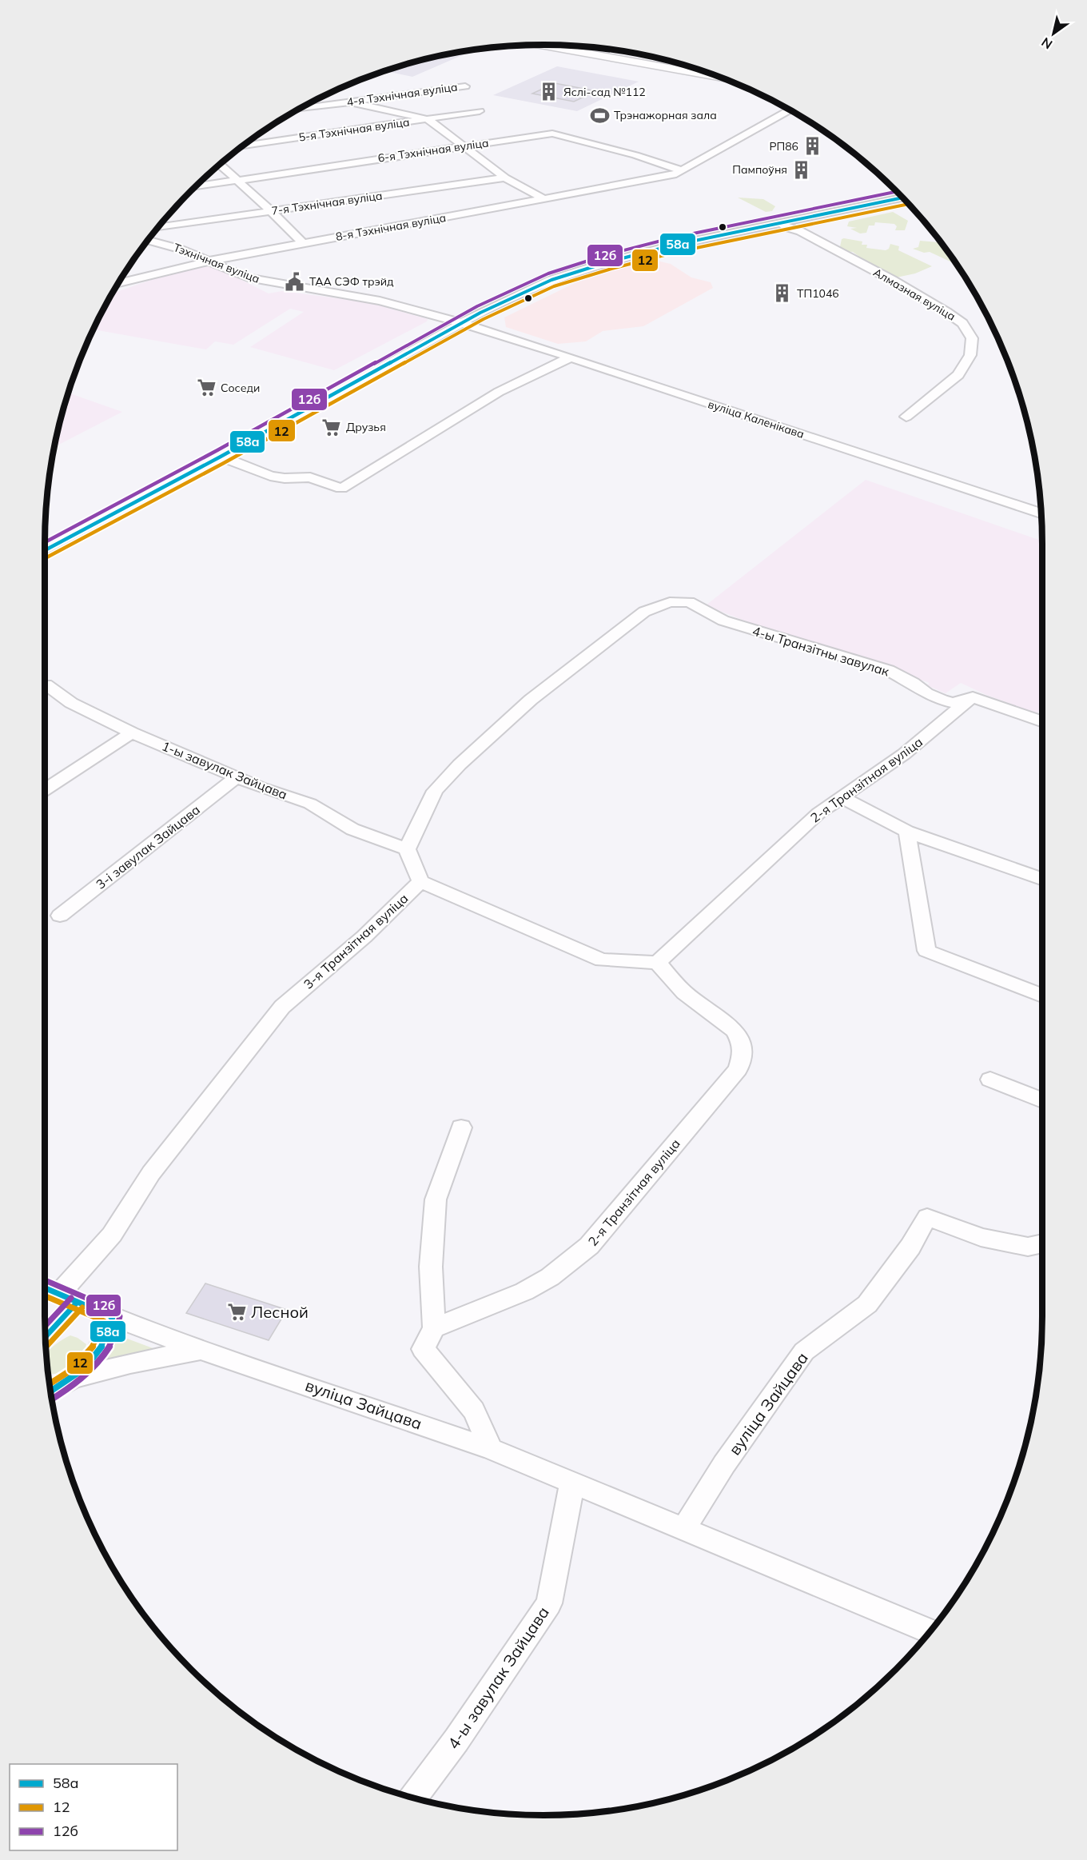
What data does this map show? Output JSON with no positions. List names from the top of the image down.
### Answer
{
  "streets": {
    "street": [
      "4-я Тэхнічная вуліца",
      "5-я Тэхнічная вуліца",
      "6-я Тэхнічная вуліца",
      "7-я Тэхнічная вуліца",
      "8-я Тэхнічная вуліца",
      "Тэхнічная вуліца",
      "Алмазная вуліца",
      "вуліца Каленікава",
      "4-ы Транзітны завулак",
      "1-ы завулак Зайцава",
      "2-я Транзітная вуліца",
      "3-і завулак Зайцава",
      "3-я Транзітная вуліца",
      "вуліца Зайцава",
      "4-ы завулак Зайцава"
    ]
  },
  "crossings": [
    ["6-я Тэхнічная вуліца", "8-я Тэхнічная вуліца"],
    ["8-я Тэхнічная вуліца", "Тэхнічная вуліца"],
    ["Тэхнічная вуліца", "вуліца Каленікава"],
    ["4-ы Транзітны завулак", "1-ы завулак Зайцава"],
    ["4-ы Транзітны завулак", "2-я Транзітная вуліца"],
    ["1-ы завулак Зайцава", "3-і завулак Зайцава"],
    ["3-я Транзітная вуліца", "вуліца Зайцава"],
    ["вуліца Зайцава", "4-ы завулак Зайцава"]
  ],
  "places": {
    "building": [
      "Яслі-сад №112",
      "РП86",
      "Пампоўня",
      "ТП1046"
    ],
    "sports": ["Трэнажорная зала"],
    "public building": ["ТАА СЭФ трэйд"],
    "supermarket": ["Соседи", "Друзья", "Лесной"]
  },
  "lines": ["transit line 12б", "transit line 58а", "transit line 12"],
  "legend": ["58а", "12", "12б"],
  "north": "bottom left"
}
